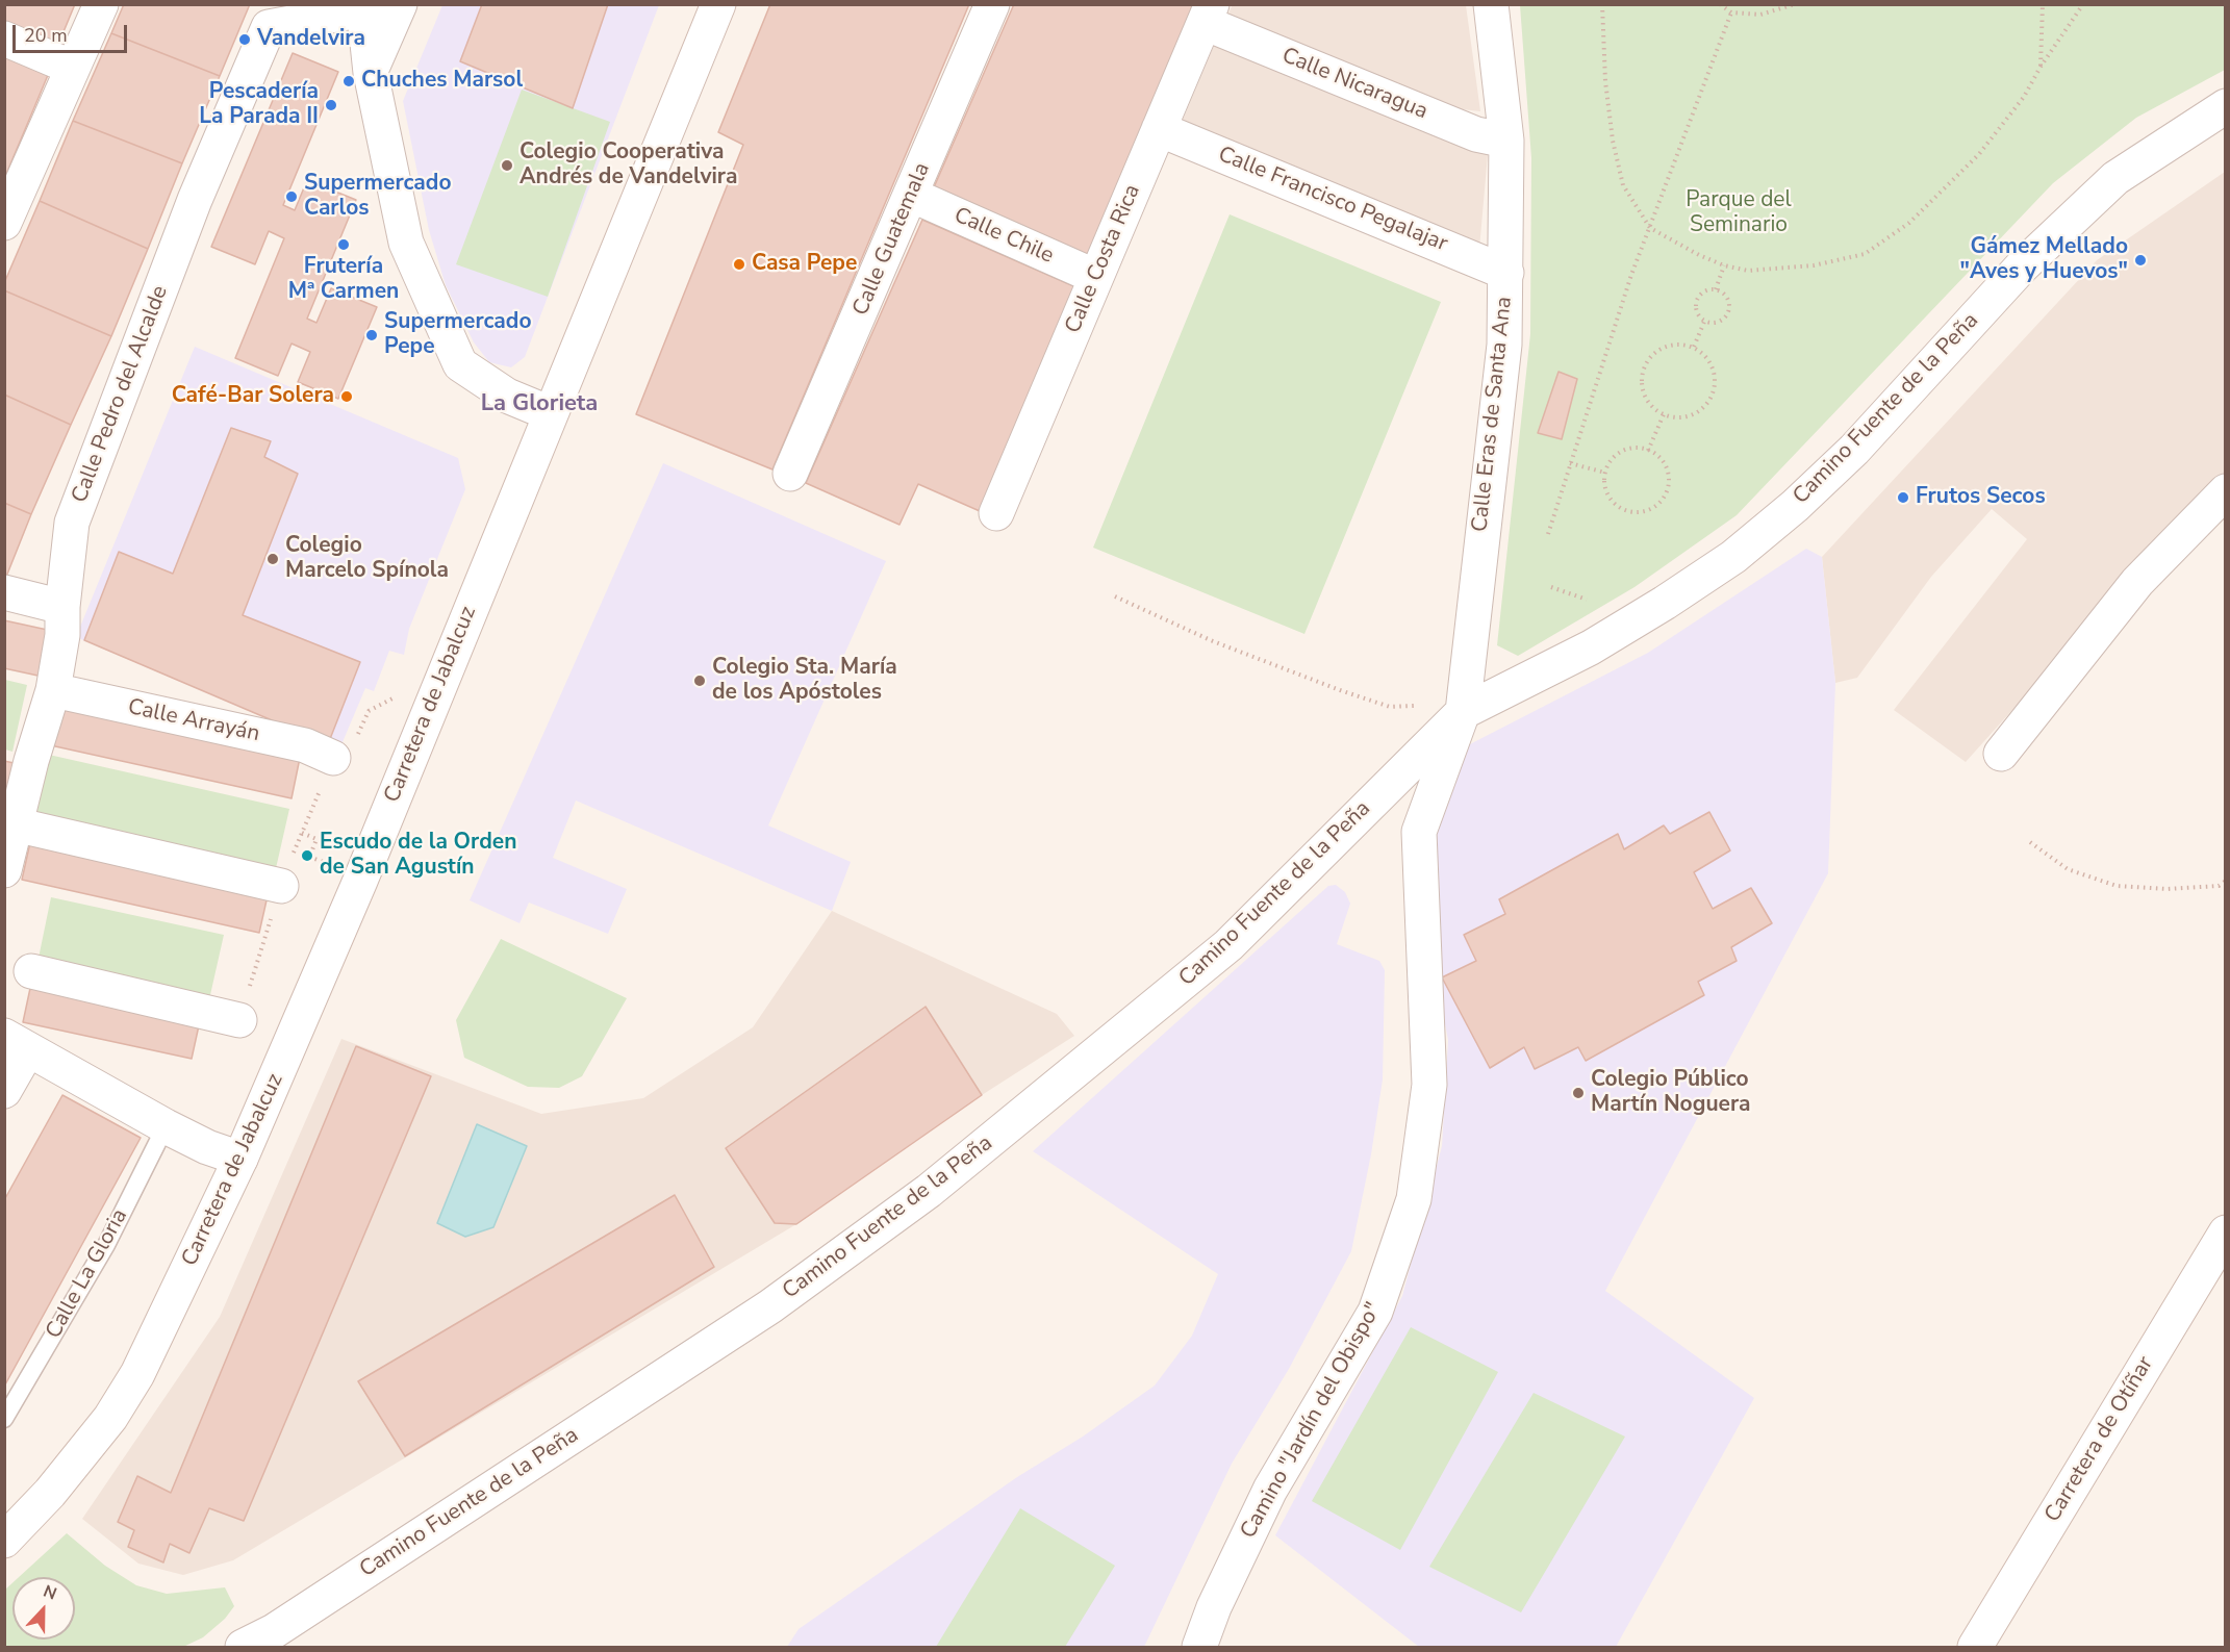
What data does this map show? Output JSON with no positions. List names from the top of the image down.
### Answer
{
  "streets": {
    "street": [
      "Calle Nicaragua",
      "Calle Francisco Pegalajar",
      "Calle Chile",
      "Calle Guatemala",
      "Calle Costa Rica",
      "Calle Pedro del Alcalde",
      "Camino Fuente de la Peña",
      "Calle Eras de Santa Ana",
      "Carretera de Jabalcuz",
      "Calle Arrayán",
      "Camino \"Jardín del Obispo\"",
      "Carretera de Otíñar"
    ],
    "lane": ["Calle La Gloria"]
  },
  "crossings": [
    ["Calle Nicaragua", "Calle Costa Rica"],
    ["Calle Nicaragua", "Calle Eras de Santa Ana"],
    ["Calle Francisco Pegalajar", "Calle Costa Rica"],
    ["Calle Francisco Pegalajar", "Calle Eras de Santa Ana"],
    ["Calle Chile", "Calle Guatemala"],
    ["Calle Chile", "Calle Costa Rica"],
    ["Calle Pedro del Alcalde", "Calle Arrayán"],
    ["Camino Fuente de la Peña", "Calle Eras de Santa Ana"],
    ["Camino Fuente de la Peña", "Camino \"Jardín del Obispo\""],
    ["Calle Eras de Santa Ana", "Camino \"Jardín del Obispo\""]
  ],
  "districts": ["La Glorieta"],
  "parks": ["Parque del Seminario"],
  "places": [
    "Vandelvira",
    "Chuches Marsol",
    "Pescadería La Parada II",
    "Colegio Cooperativa Andrés de Vandelvira",
    "Supermercado Carlos",
    "Frutería Mª Carmen",
    "Gámez Mellado \"Aves y Huevos\"",
    "Casa Pepe",
    "Supermercado Pepe",
    "Café-Bar Solera",
    "Frutos Secos",
    "Colegio Marcelo Spínola",
    "Colegio Sta. María de los Apóstoles",
    "Escudo de la Orden de San Agustín",
    "Colegio Público Martín Noguera"
  ],
  "scale_bar": "20 m",
  "north": "top"
}
